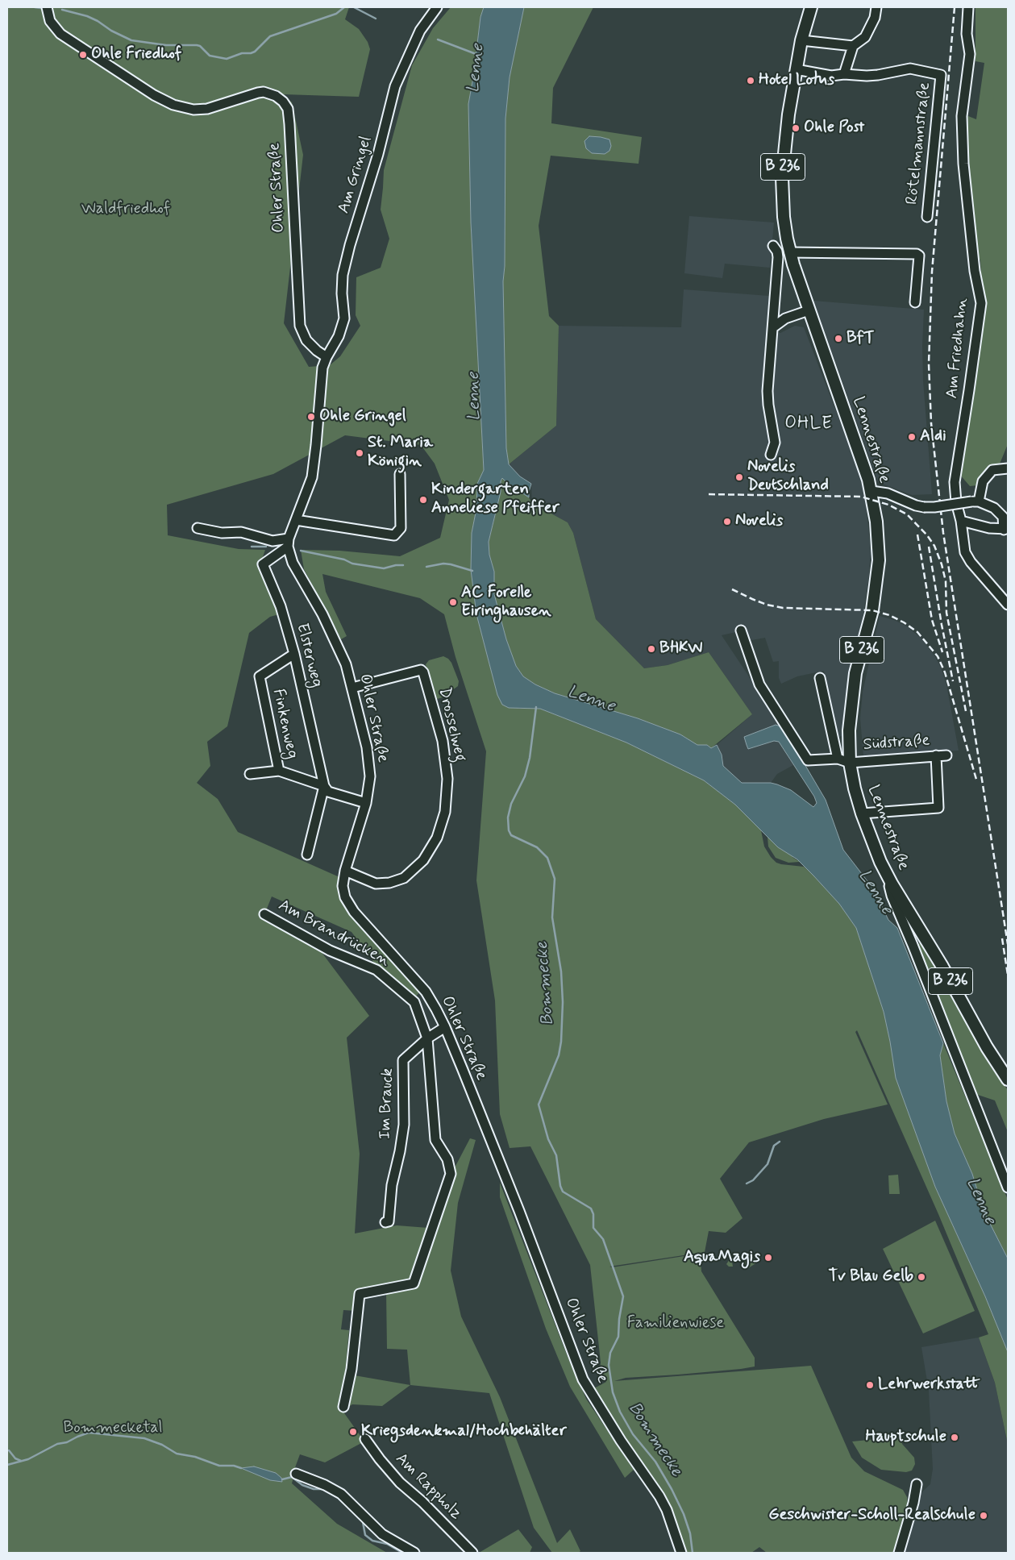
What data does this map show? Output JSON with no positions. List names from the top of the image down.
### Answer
{
  "streets": {
    "main road": ["B 236", "Lennestraße"],
    "street": [
      "Rötelmannstraße",
      "Am Gringel",
      "Ohler Straße",
      "Am Friedhahn",
      "Elsterweg",
      "Finkenweg",
      "Drosselweg",
      "Südstraße",
      "Am Brandrücken",
      "Im Brauck",
      "Am Rappholz"
    ]
  },
  "crossings": [
    ["Rötelmannstraße", "Lennestraße"],
    ["Am Gringel", "Ohler Straße"],
    ["Ohler Straße", "Elsterweg"],
    ["Ohler Straße", "Drosselweg"],
    ["Ohler Straße", "Im Brauck"],
    ["Lennestraße", "Südstraße"],
    ["Elsterweg", "Finkenweg"],
    ["Am Brandrücken", "Im Brauck"]
  ],
  "districts": ["OHLE"],
  "water": ["Lenne", "Bommecke"],
  "parks": ["Waldfriedhof", "Familienwiese", "Bommecketal"],
  "places": [
    "Ohle Friedhof",
    "Hotel Lotus",
    "Ohle Post",
    "BfT",
    "Ohle Gringel",
    "Aldi",
    "St. Maria Königin",
    "Novelis Deutschland",
    "Kindergarten Anneliese Pfeiffer",
    "Novelis",
    "AC Forelle Eiringhausen",
    "BHKW",
    "AquaMagis",
    "Tv Blau Gelb",
    "Lehrwerkstatt",
    "Kriegsdenkmal/Hochbehälter",
    "Hauptschule",
    "Geschwister-Scholl-Realschule"
  ]
}
